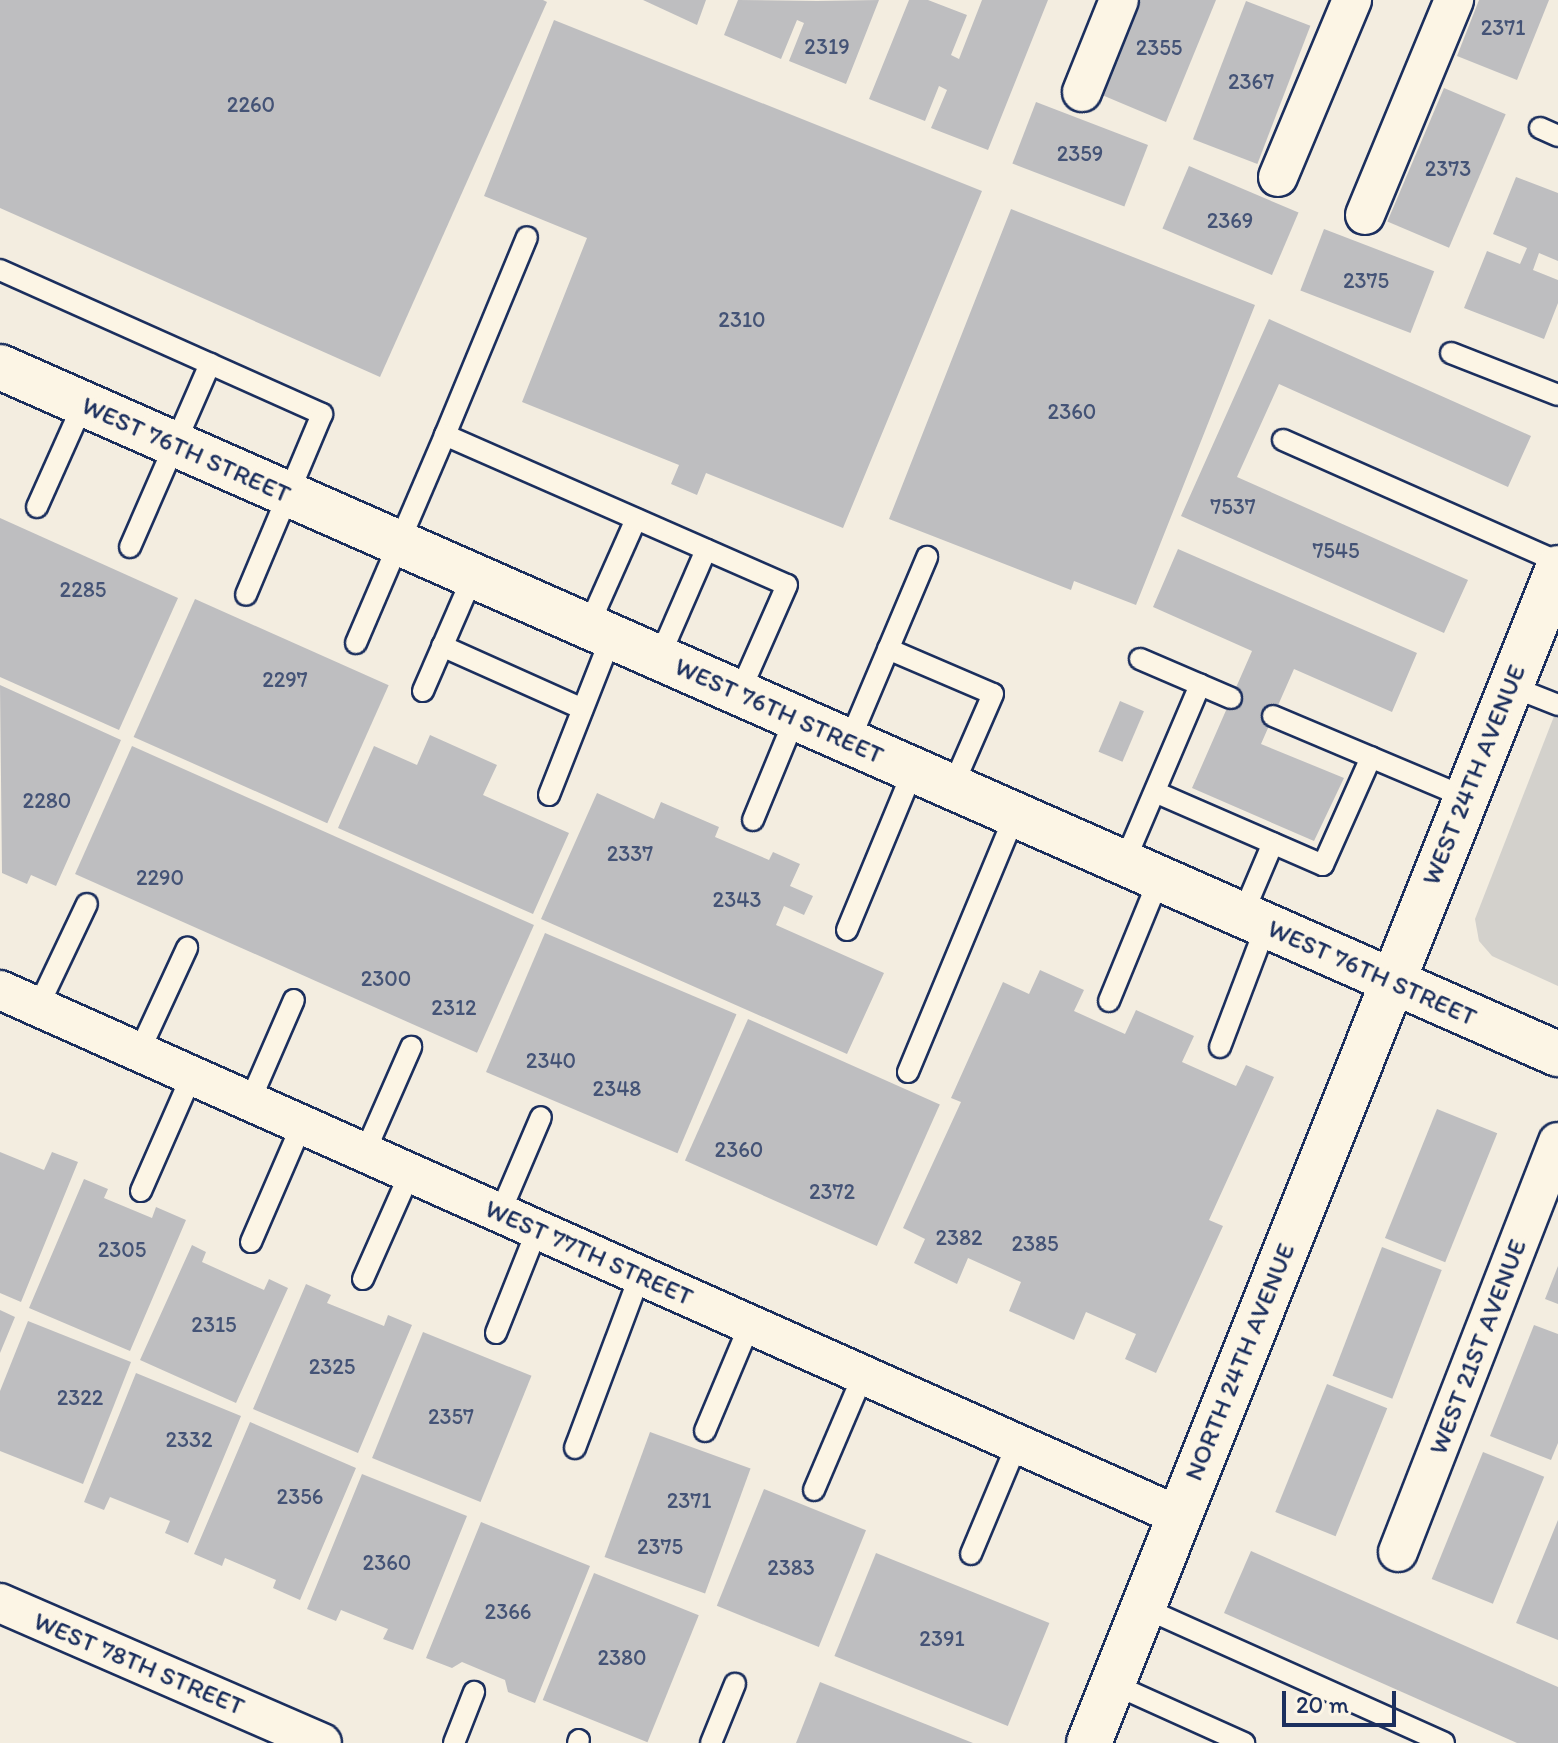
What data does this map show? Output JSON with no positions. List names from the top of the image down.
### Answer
{
  "streets": {
    "street": [
      "WEST 76TH STREET",
      "WEST 24TH AVENUE",
      "WEST 77TH STREET",
      "WEST 21ST AVENUE",
      "NORTH 24TH AVENUE",
      "WEST 78TH STREET"
    ]
  },
  "crossings": [
    ["WEST 76TH STREET", "WEST 24TH AVENUE"],
    ["WEST 76TH STREET", "NORTH 24TH AVENUE"],
    ["WEST 24TH AVENUE", "NORTH 24TH AVENUE"],
    ["WEST 77TH STREET", "NORTH 24TH AVENUE"]
  ],
  "house_numbers": [
    "2371",
    "2319",
    "2355",
    "2367",
    "2260",
    "2359",
    "2373",
    "2369",
    "2375",
    "2310",
    "2360",
    "7537",
    "7545",
    "2285",
    "2297",
    "2280",
    "2337",
    "2290",
    "2343",
    "2300",
    "2312",
    "2340",
    "2348",
    "2360",
    "2372",
    "2382",
    "2385",
    "2305",
    "2315",
    "2325",
    "2322",
    "2357",
    "2332",
    "2356",
    "2371",
    "2375",
    "2360",
    "2383",
    "2366",
    "2391",
    "2380"
  ],
  "scale_bar": "20 m"
}
